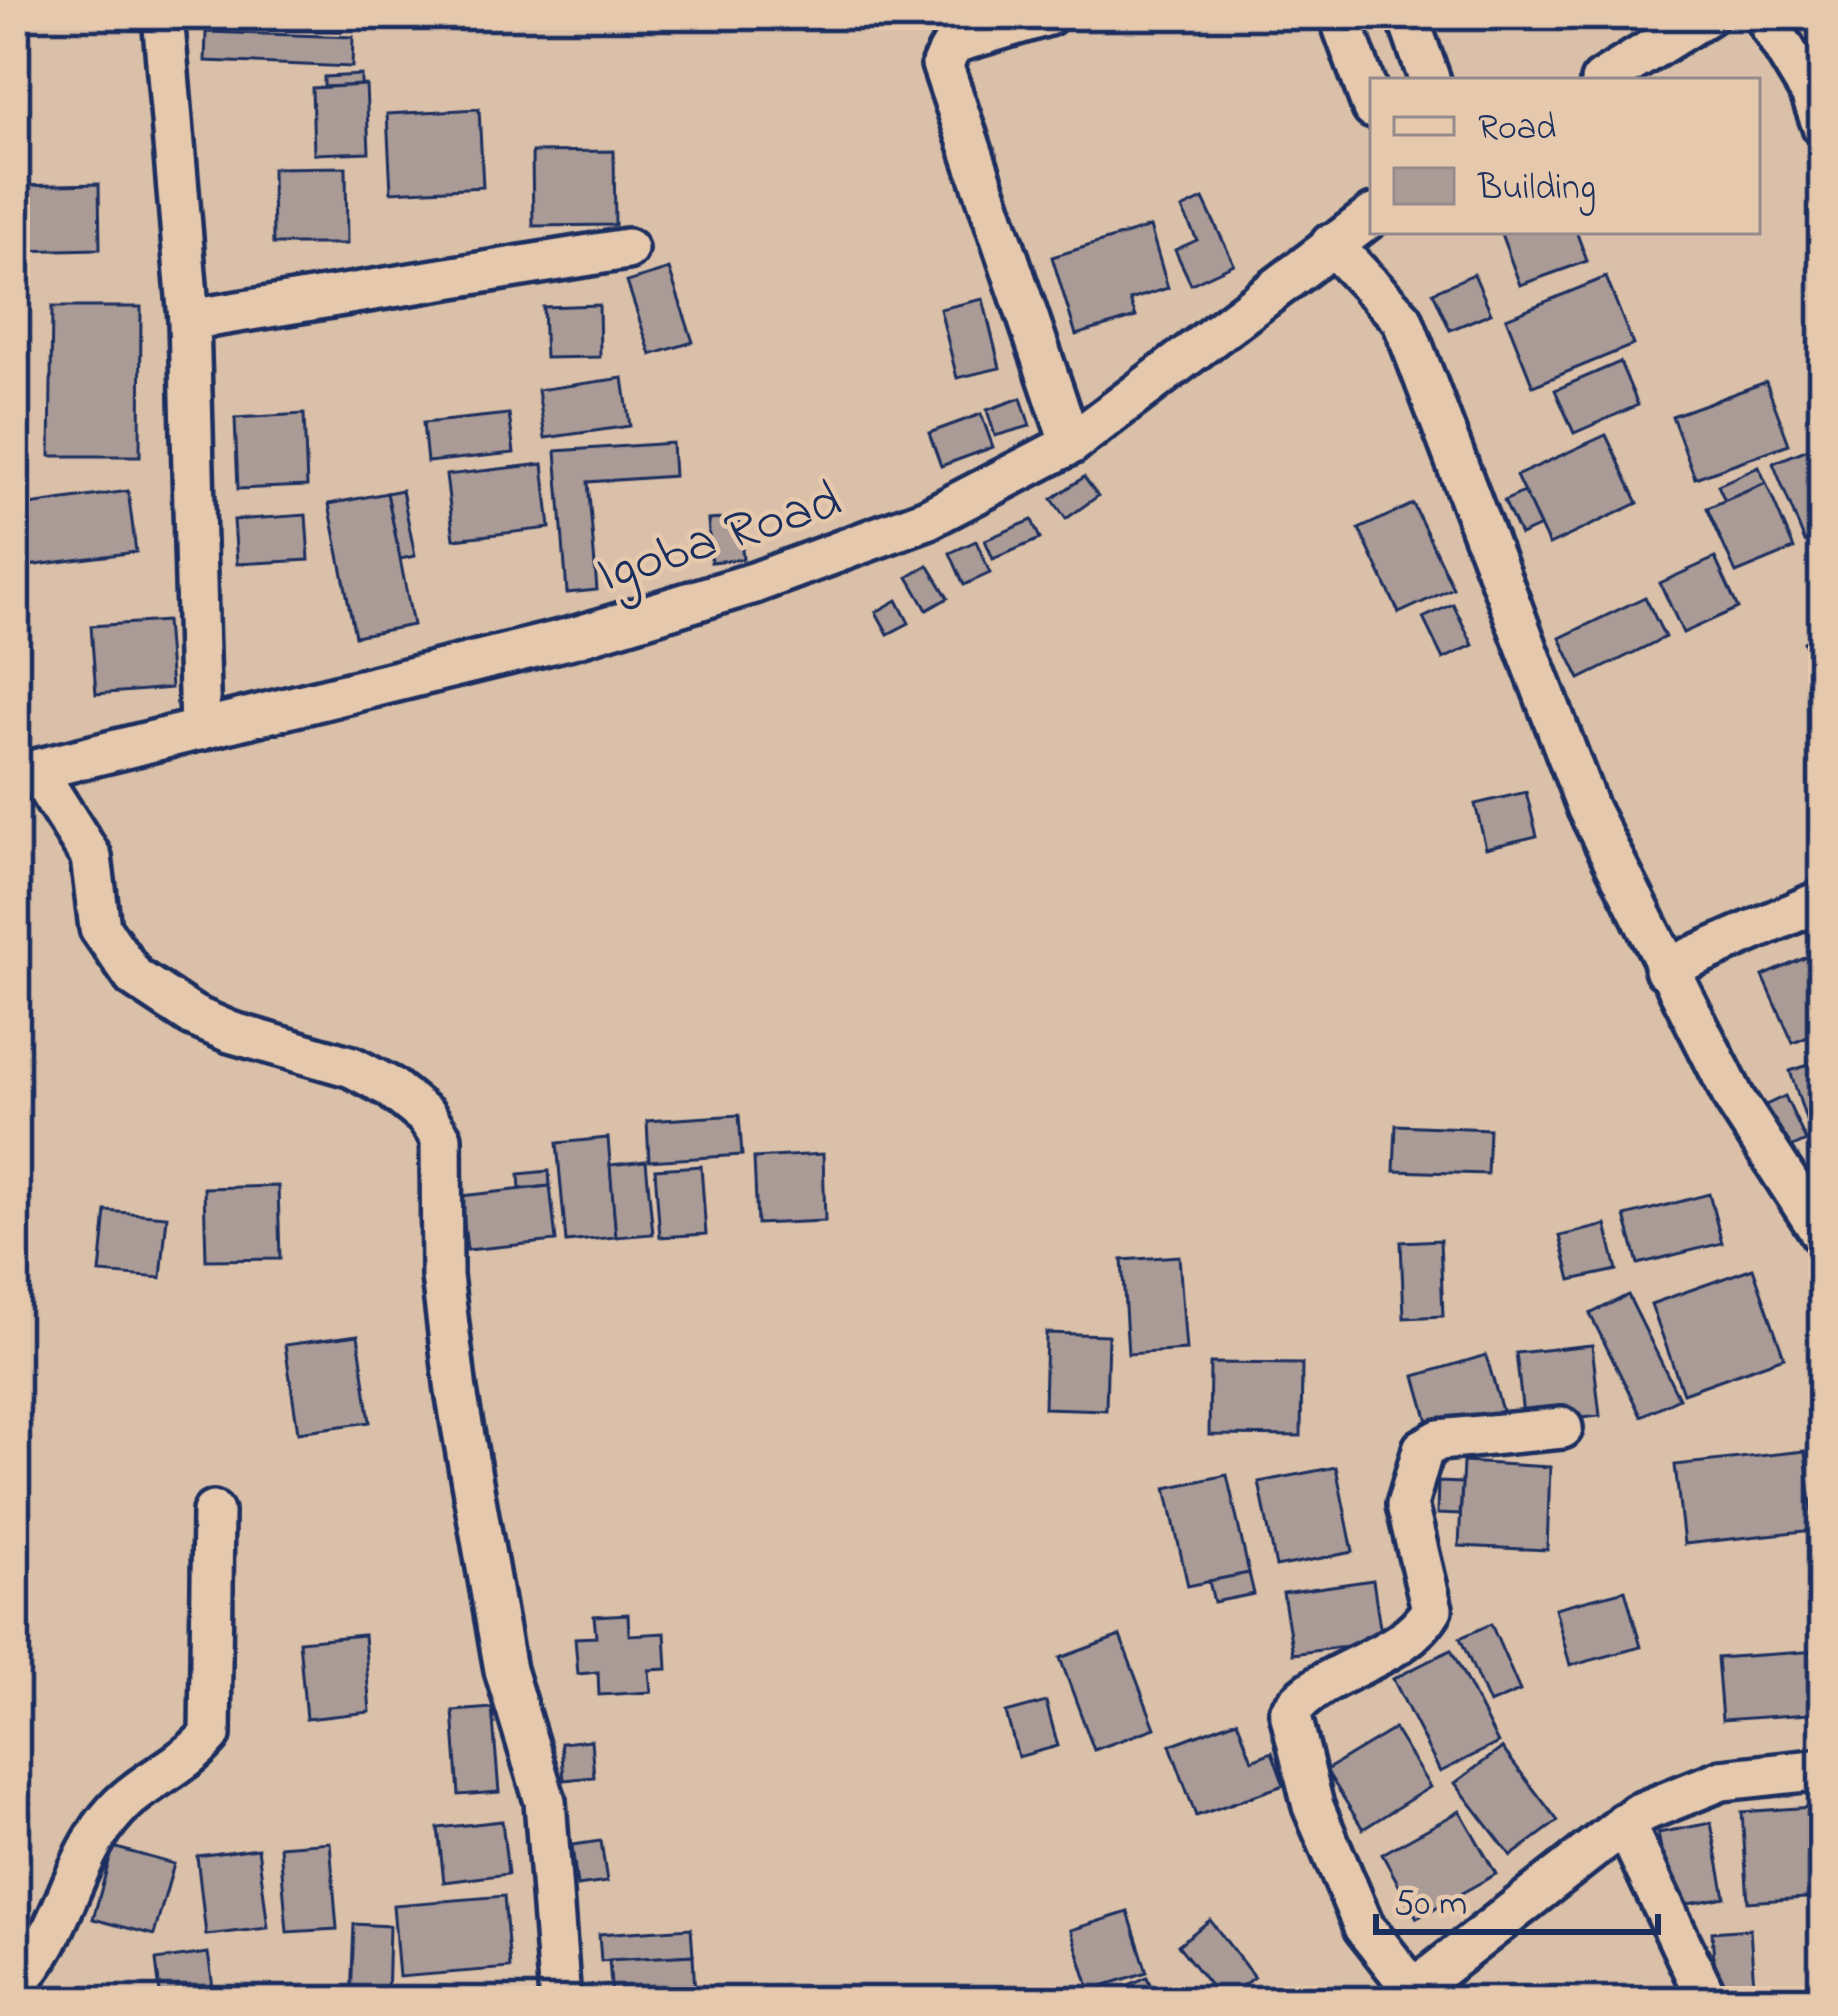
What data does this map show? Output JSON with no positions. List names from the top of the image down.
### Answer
{
  "streets": {
    "street": ["Igoba Road"]
  },
  "legend": ["Road", "Building"],
  "scale_bar": "50 m"
}
